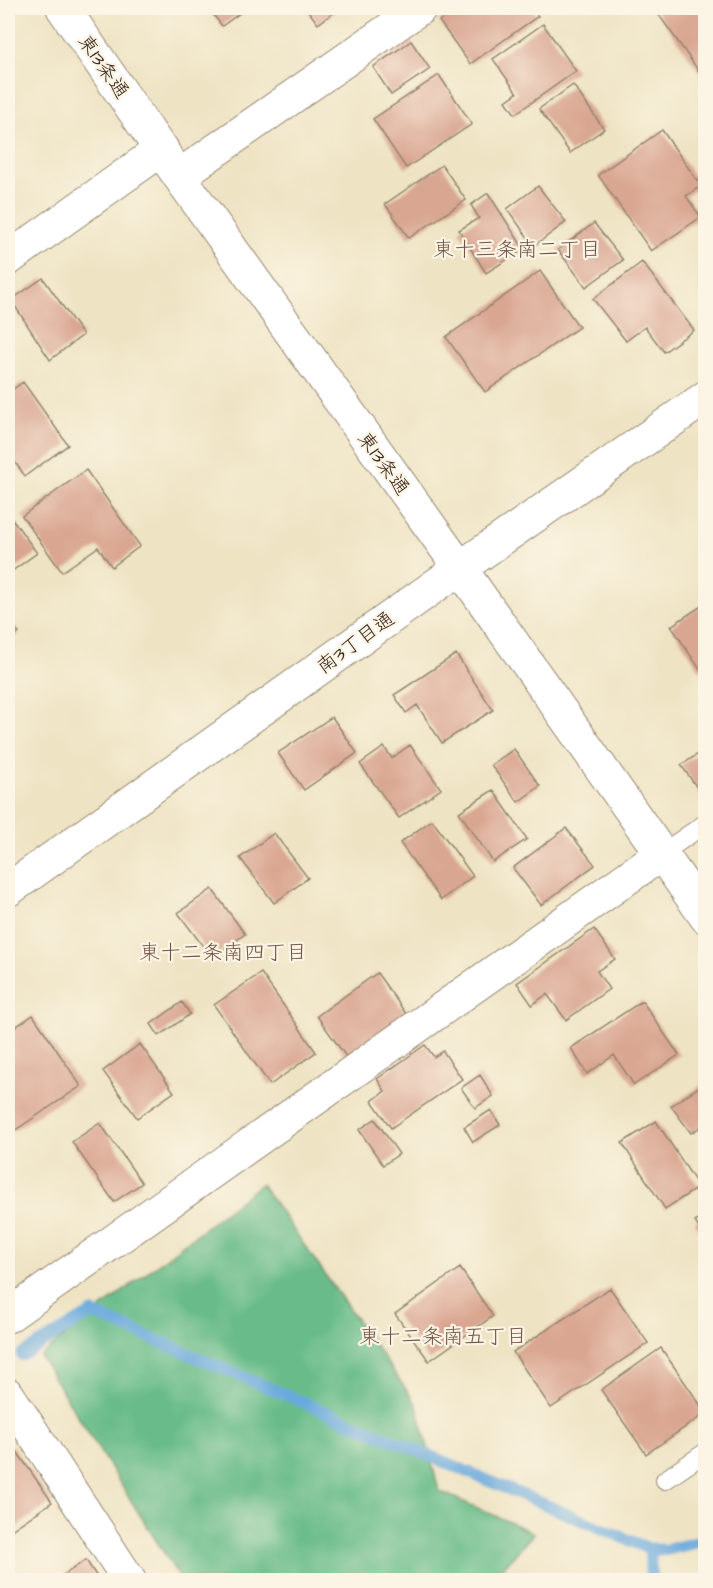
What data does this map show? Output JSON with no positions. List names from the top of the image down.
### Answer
{
  "streets": {
    "street": ["東13条通", "南3丁目通"]
  },
  "crossings": [
    ["東13条通", "南3丁目通"]
  ],
  "districts": ["東十三条南二丁目", "東十二条南四丁目", "東十二条南五丁目"]
}
